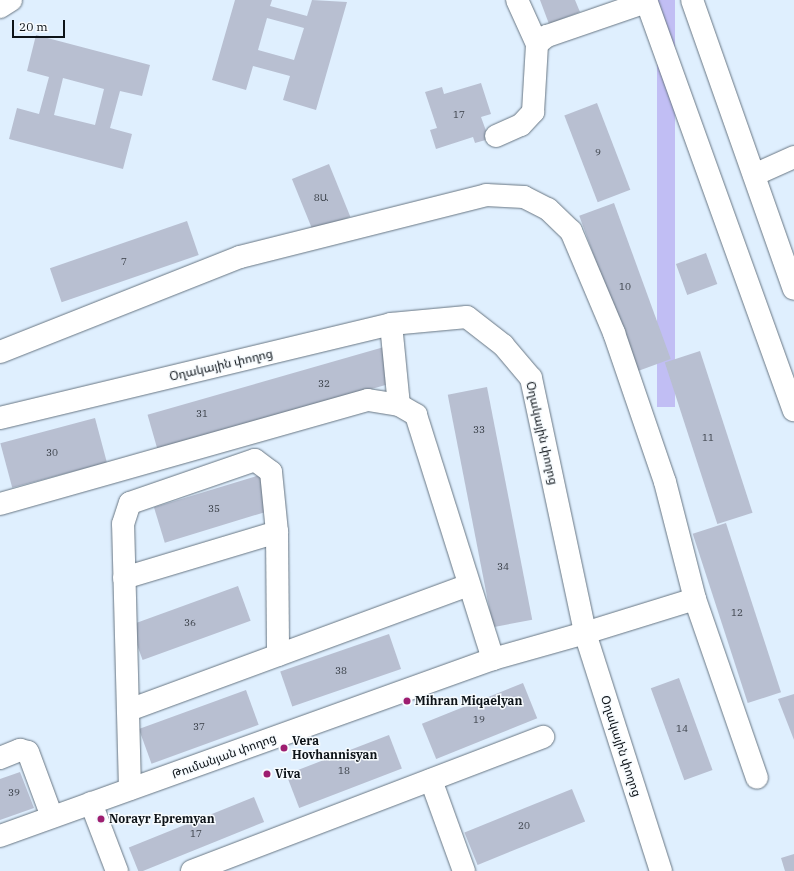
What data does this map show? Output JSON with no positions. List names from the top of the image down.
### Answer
{
  "streets": {
    "street": ["Օղակային փողոց", "Թումանյան փողոց"]
  },
  "crossings": [
    ["Օղակային փողոց", "Թումանյան փողոց"]
  ],
  "places": [
    "Mihran Miqaelyan",
    "Vera Hovhannisyan",
    "Viva",
    "Norayr Epremyan"
  ],
  "house_numbers": [
    "17",
    "9",
    "8Ա",
    "7",
    "10",
    "32",
    "31",
    "33",
    "11",
    "30",
    "35",
    "34",
    "12",
    "36",
    "38",
    "19",
    "37",
    "14",
    "18",
    "39",
    "20",
    "17"
  ],
  "scale_bar": "20 m"
}
